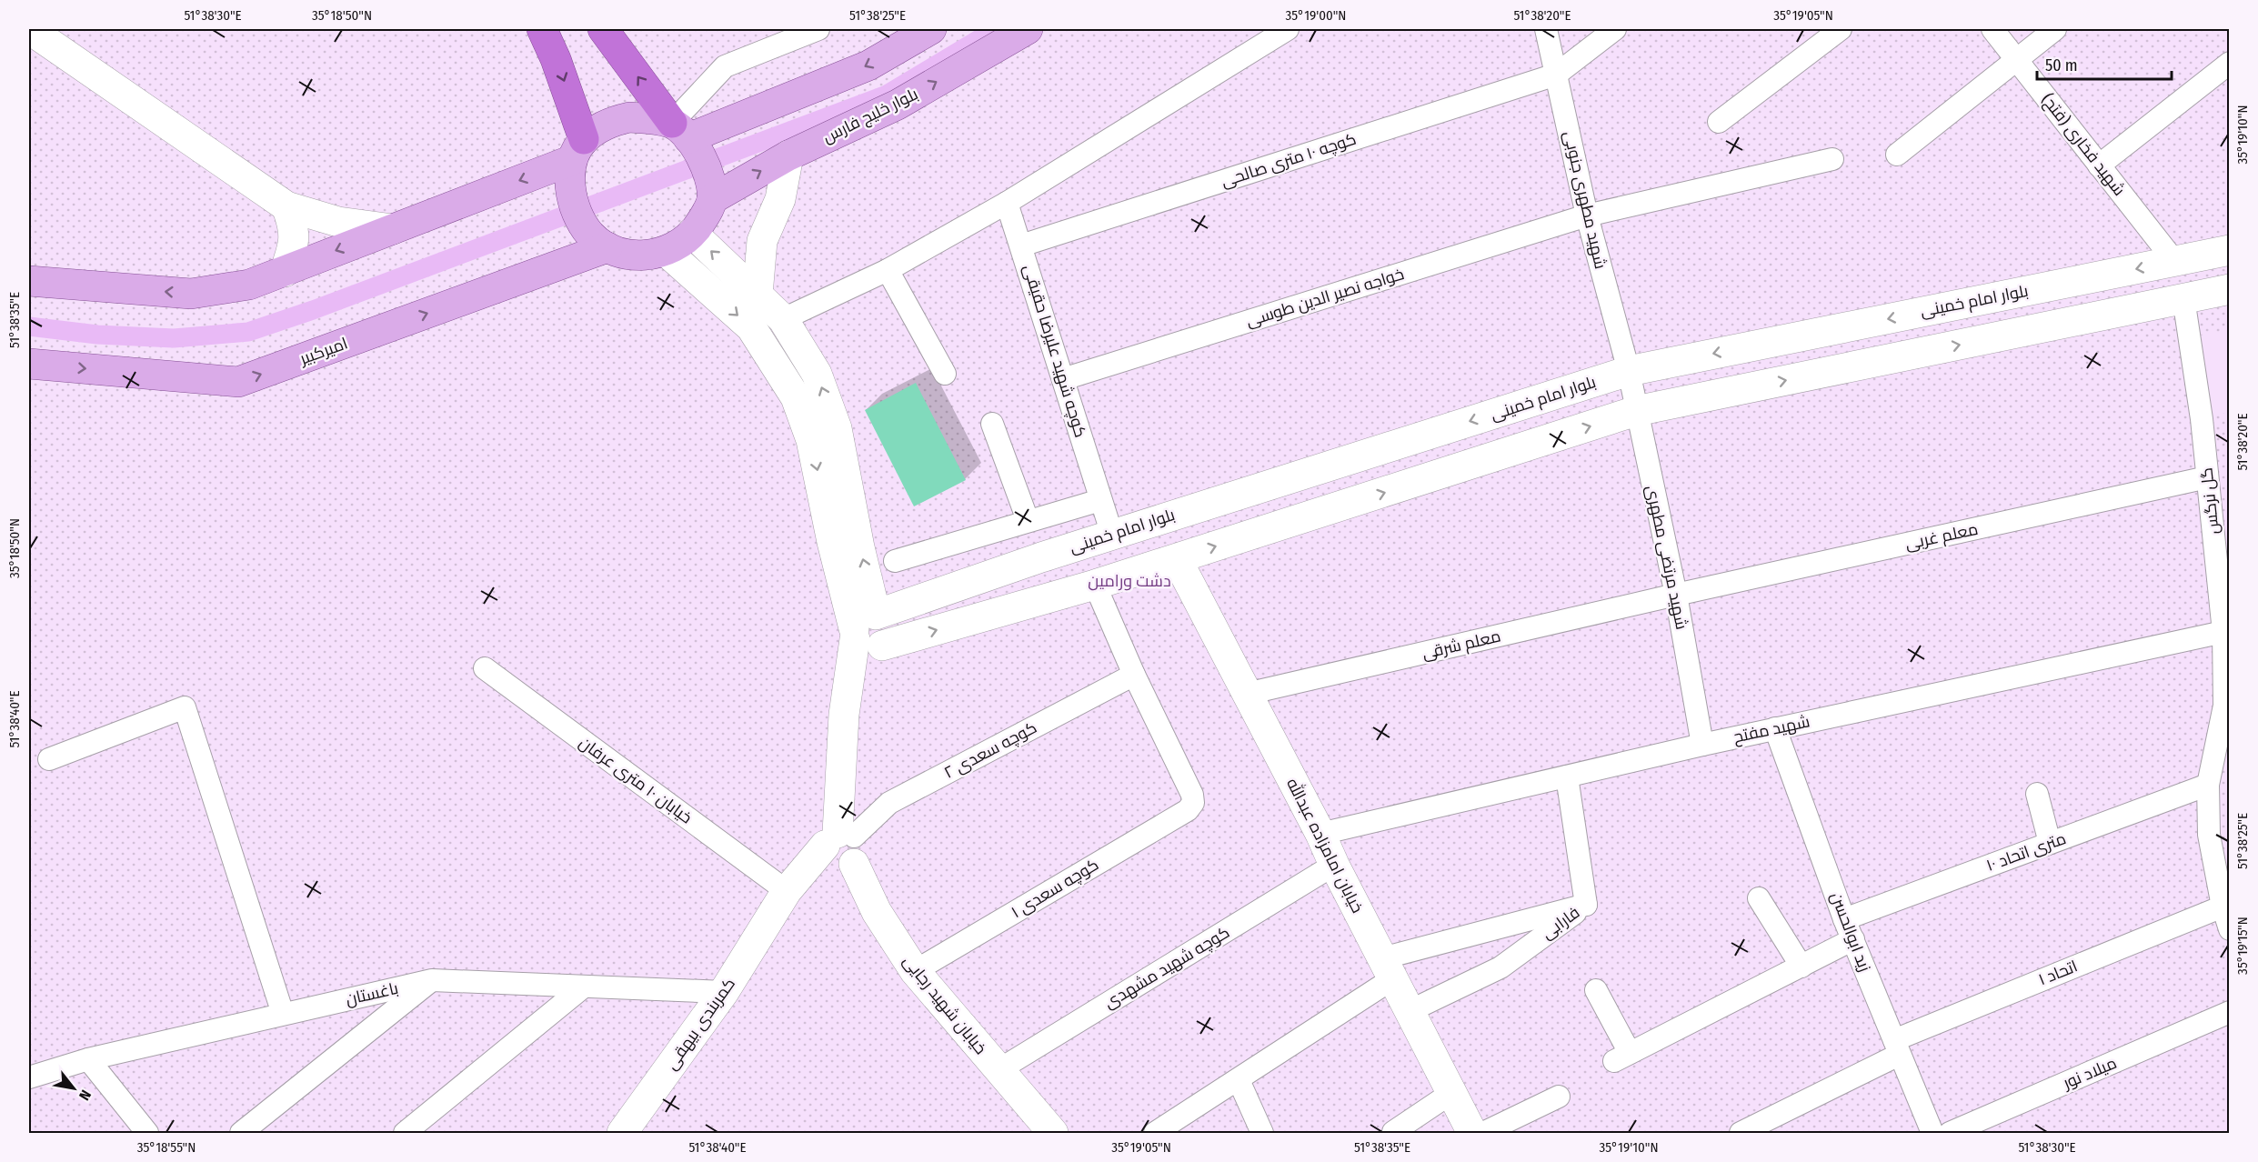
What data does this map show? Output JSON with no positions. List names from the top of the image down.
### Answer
{
  "streets": {
    "main road": [
      "بلوار خلیج فارس",
      "بلوار امام خمینی",
      "امیرکبیر",
      "خیابان امامزاده عبدالله",
      "خیابان شهید رجایی",
      "کمربندی بیهقی"
    ],
    "street": [
      "شهید فخاری (فتح)",
      "کوچه ۱۰ متری صالحی",
      "شهید مطهری جنوبی",
      "خواجه نصیر الدین طوسی",
      "کوچه شهید علیرضا حقیقی",
      "گل نرگس",
      "معلم غربی",
      "شهید مرتضی مطهری",
      "معلم شرقی",
      "شهید مفتح",
      "کوچه سعدی ۲",
      "خیابان ۱۰ متری عرفان",
      "۱۰ متری اتحاد",
      "کوچه سعدی ۱",
      "فارابی",
      "زید ابوالحسن",
      "کوچه شهید مشهدی",
      "اتحاد ۱",
      "باغستان",
      "میلاد نور"
    ]
  },
  "crossings": [
    ["بلوار خلیج فارس", "امیرکبیر"],
    ["شهید فخاری (فتح)", "بلوار امام خمینی"],
    ["کوچه ۱۰ متری صالحی", "شهید مطهری جنوبی"],
    ["کوچه ۱۰ متری صالحی", "کوچه شهید علیرضا حقیقی"],
    ["شهید مطهری جنوبی", "خواجه نصیر الدین طوسی"],
    ["شهید مطهری جنوبی", "بلوار امام خمینی"],
    ["شهید مطهری جنوبی", "شهید مرتضی مطهری"],
    ["خواجه نصیر الدین طوسی", "کوچه شهید علیرضا حقیقی"],
    ["بلوار امام خمینی", "کوچه شهید علیرضا حقیقی"],
    ["بلوار امام خمینی", "شهید مرتضی مطهری"],
    ["بلوار امام خمینی", "خیابان شهید رجایی"],
    ["گل نرگس", "معلم غربی"],
    ["گل نرگس", "شهید مفتح"],
    ["گل نرگس", "۱۰ متری اتحاد"],
    ["گل نرگس", "اتحاد ۱"],
    ["معلم غربی", "شهید مرتضی مطهری"],
    ["معلم غربی", "معلم شرقی"],
    ["شهید مرتضی مطهری", "معلم شرقی"],
    ["شهید مرتضی مطهری", "شهید مفتح"],
    ["معلم شرقی", "خیابان امامزاده عبدالله"],
    ["شهید مفتح", "خیابان امامزاده عبدالله"],
    ["شهید مفتح", "زید ابوالحسن"],
    ["کوچه سعدی ۲", "کوچه سعدی ۱"],
    ["کوچه سعدی ۲", "خیابان شهید رجایی"],
    ["خیابان ۱۰ متری عرفان", "کمربندی بیهقی"],
    ["خیابان امامزاده عبدالله", "فارابی"],
    ["خیابان امامزاده عبدالله", "کوچه شهید مشهدی"],
    ["۱۰ متری اتحاد", "زید ابوالحسن"],
    ["کوچه سعدی ۱", "خیابان شهید رجایی"],
    ["زید ابوالحسن", "اتحاد ۱"],
    ["کوچه شهید مشهدی", "خیابان شهید رجایی"],
    ["باغستان", "کمربندی بیهقی"]
  ],
  "parks": ["دشت ورامین"],
  "scale_bar": "50 m",
  "north": "bottom right",
  "coordinates": [
    "51°38'30\"E",
    "35°18'50\"N",
    "51°38'25\"E",
    "35°19'00\"N",
    "51°38'20\"E",
    "35°19'05\"N",
    "35°19'10\"N",
    "51°38'35\"E",
    "51°38'40\"E",
    "35°19'15\"N",
    "35°18'55\"N"
  ]
}
